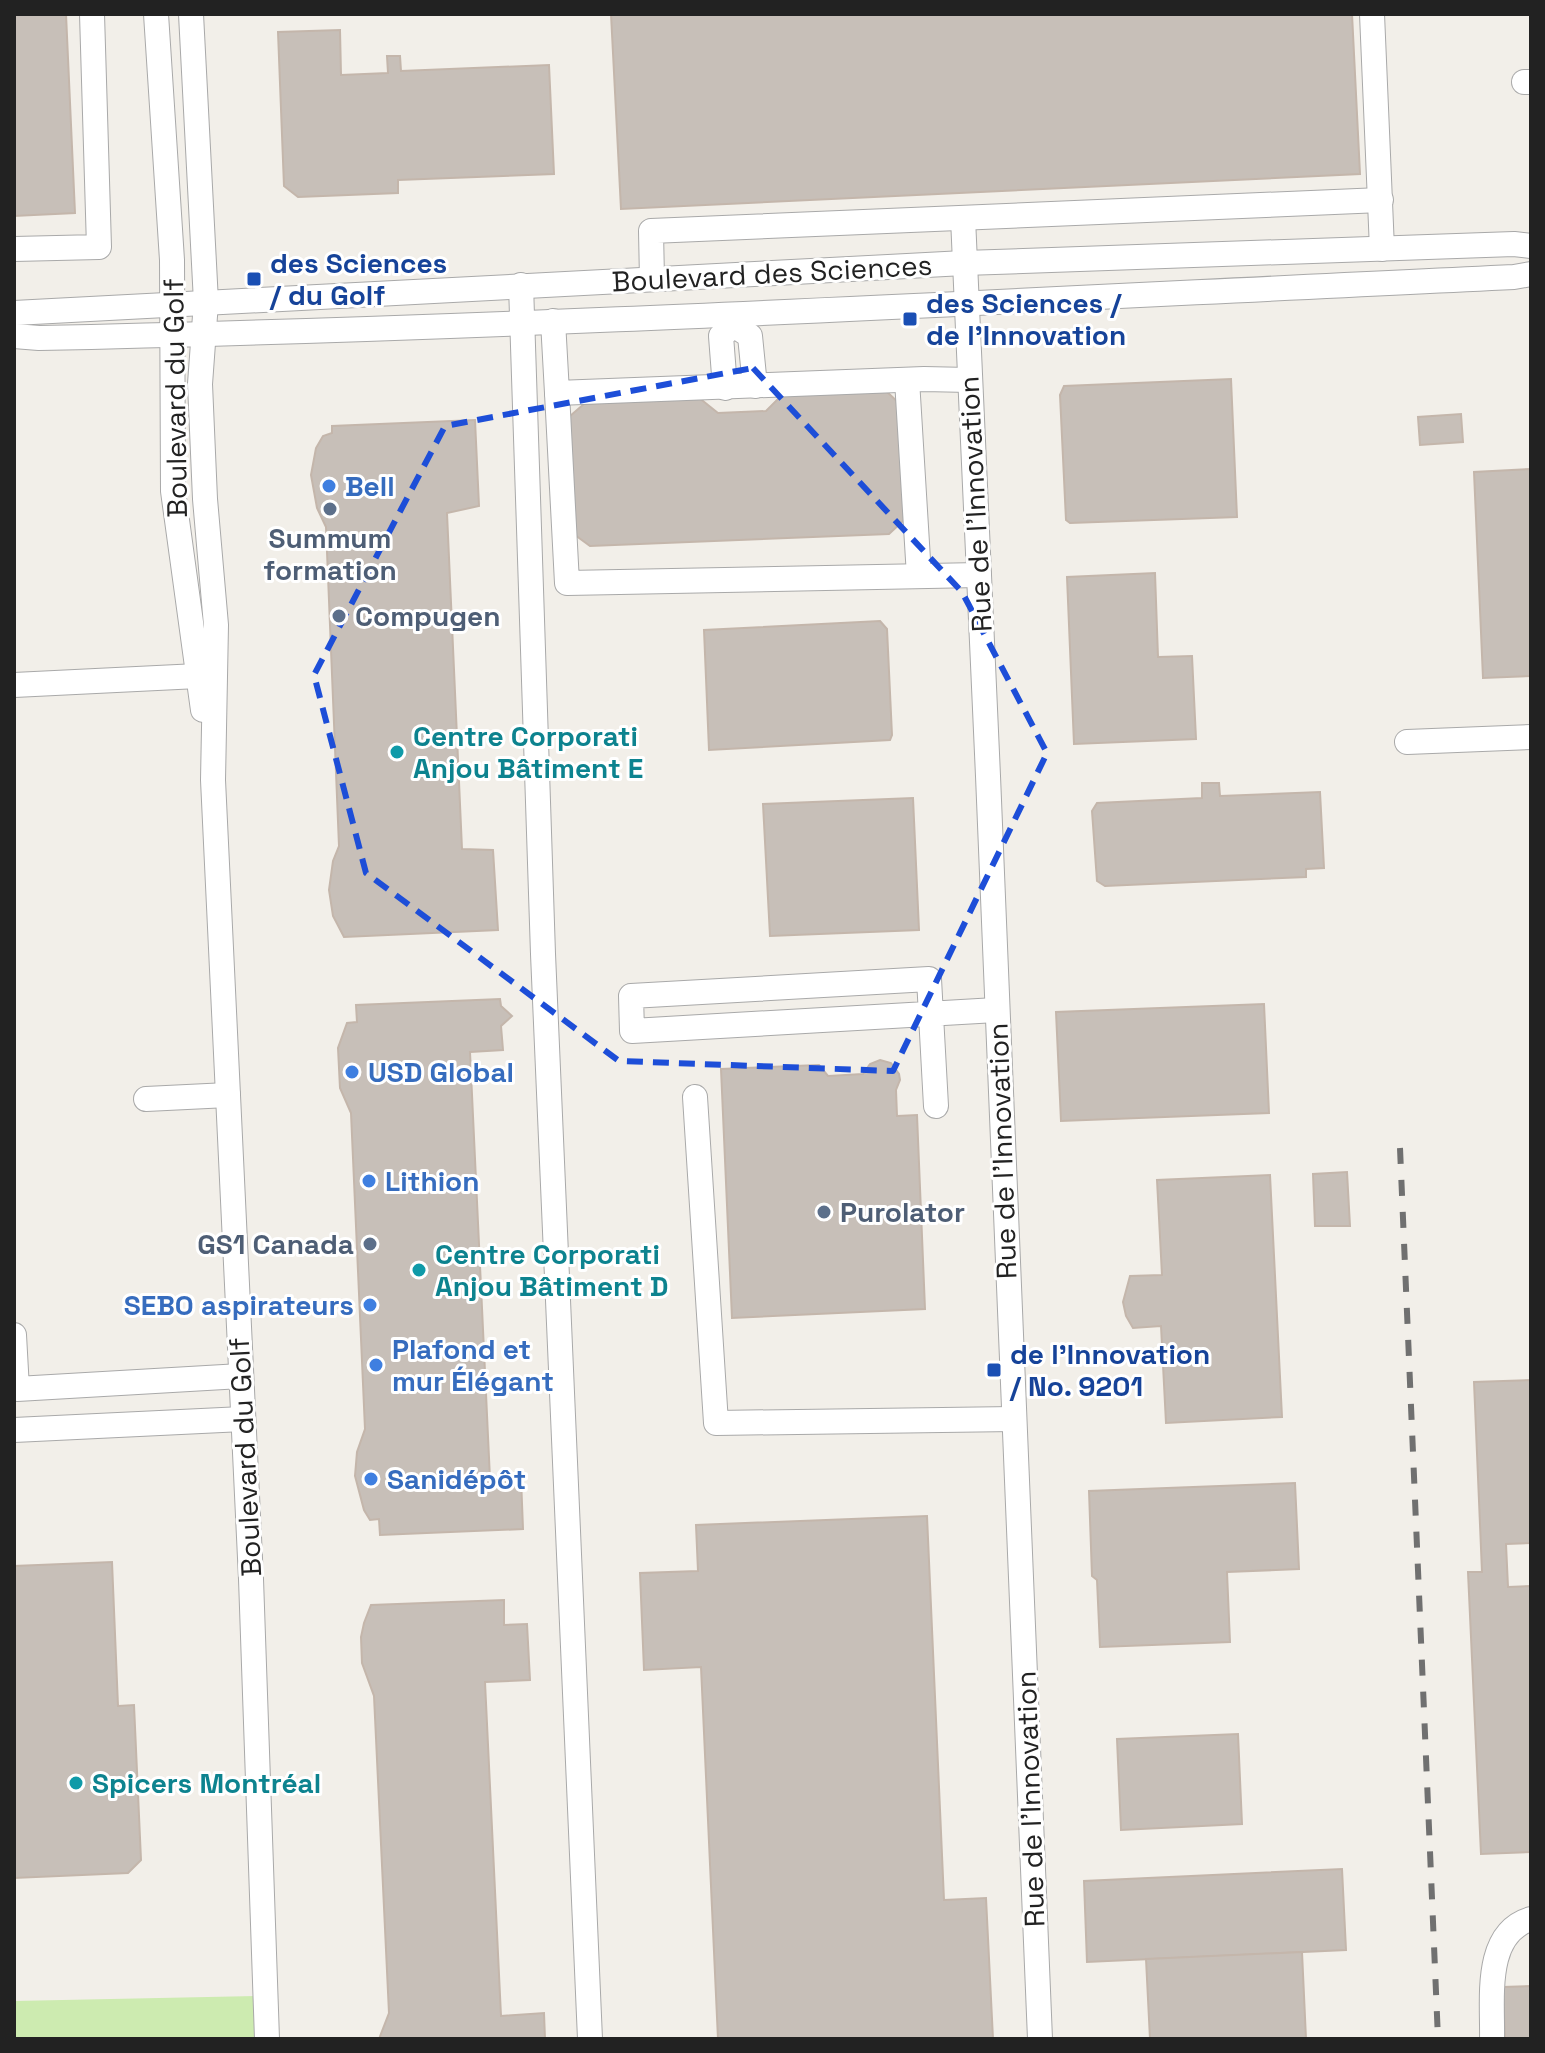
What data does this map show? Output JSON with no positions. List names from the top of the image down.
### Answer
{
  "streets": {
    "street": ["Boulevard des Sciences", "Boulevard du Golf", "Rue de l'Innovation"]
  },
  "crossings": [
    ["Boulevard des Sciences", "Boulevard du Golf"],
    ["Boulevard des Sciences", "Rue de l'Innovation"]
  ],
  "places": {
    "transit": ["des Sciences / du Golf", "des Sciences / de l'Innovation", "de l'Innovation / No. 9201"],
    "other": [
      "Bell",
      "Summum formation",
      "Compugen",
      "Centre Corporati Anjou Bâtiment E",
      "USD Global",
      "Lithion",
      "Purolator",
      "GS1 Canada",
      "Centre Corporati Anjou Bâtiment D",
      "SEBO aspirateurs",
      "Plafond et mur Élégant",
      "Sanidépôt",
      "Spicers Montréal"
    ]
  }
}
